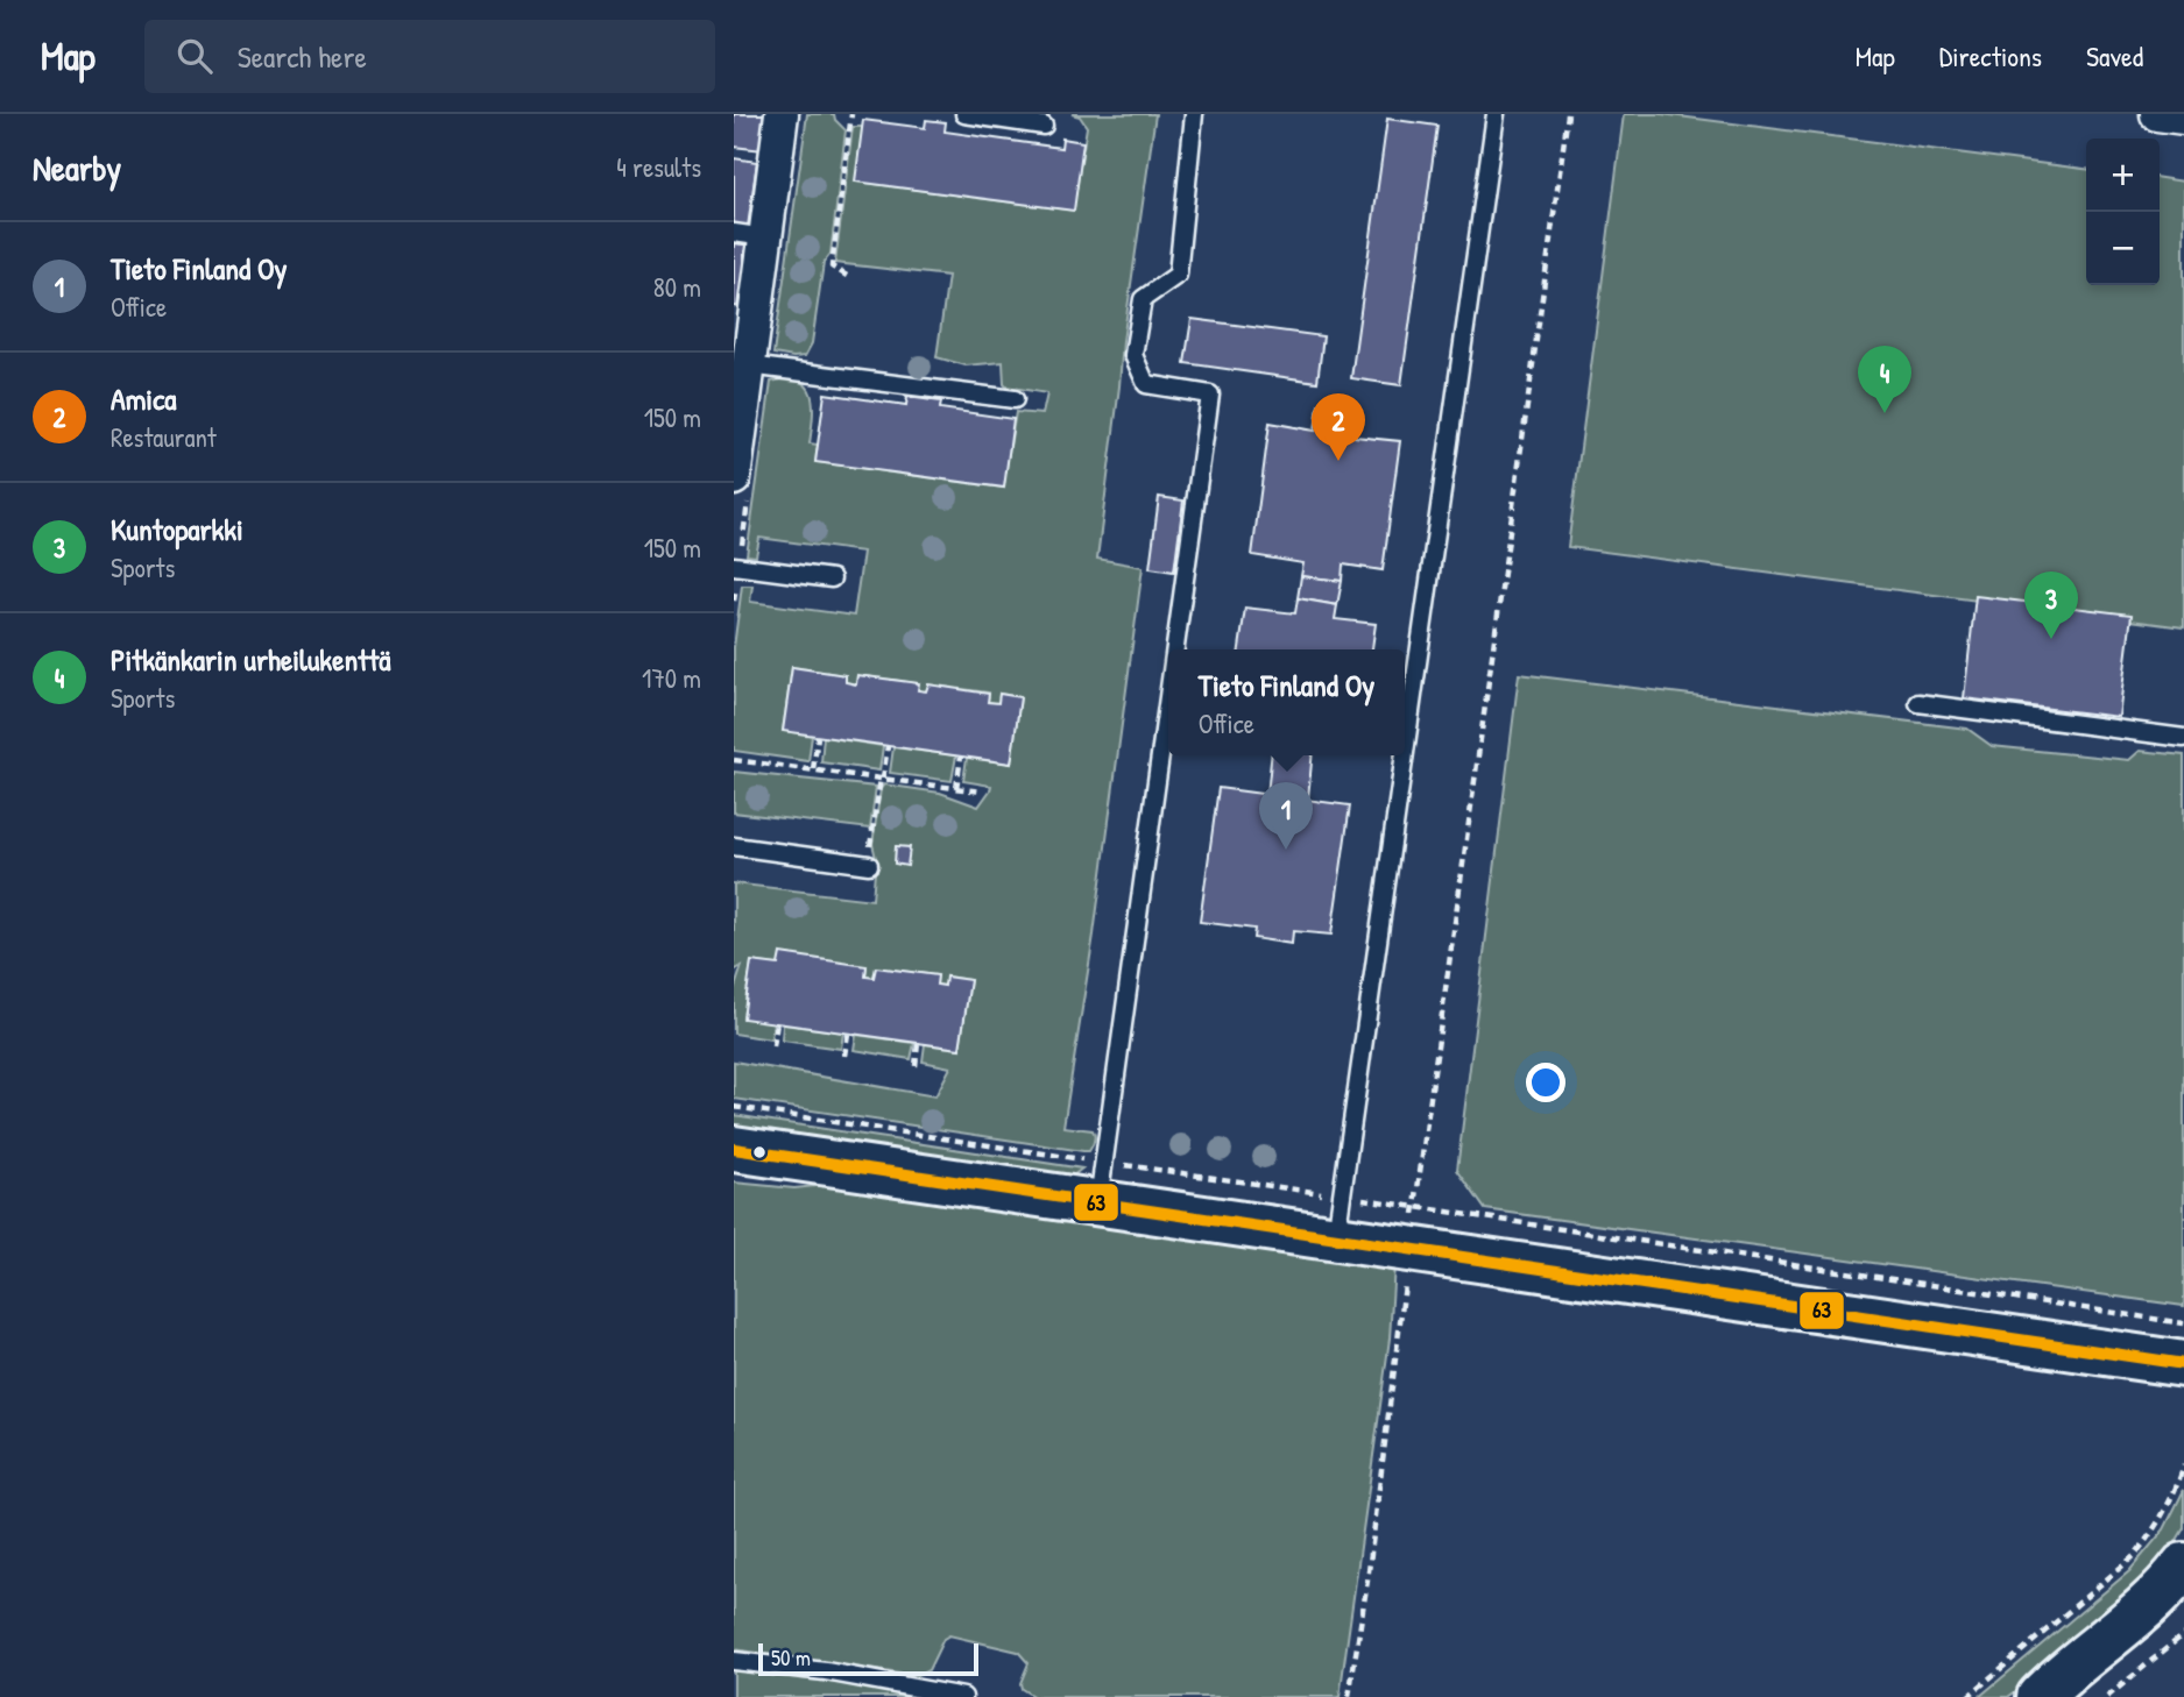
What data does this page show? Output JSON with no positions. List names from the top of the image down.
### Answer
{
  "lines": ["transit line 63"],
  "scale_bar": "50 m",
  "page": {
    "header": "Map",
    "search": "Search here",
    "nav": ["Map", "Directions", "Saved"],
    "heading": ["Nearby", "4 results"],
    "map_buttons": ["+", "−"],
    "list": [
      {
        "mark": "1",
        "name": "Tieto Finland Oy",
        "note": "Office",
        "value": "80 m"
      },
      {
        "mark": "2",
        "name": "Amica",
        "note": "Restaurant",
        "value": "150 m"
      },
      {
        "mark": "3",
        "name": "Kuntoparkki",
        "note": "Sports",
        "value": "150 m"
      },
      {
        "mark": "4",
        "name": "Pitkänkarin urheilukenttä",
        "note": "Sports",
        "value": "170 m"
      }
    ],
    "pins": [
      "4",
      "2",
      "3",
      "1"
    ],
    "popup": ["Tieto Finland Oy", "Office"],
    "scale": "50 m"
  }
}
